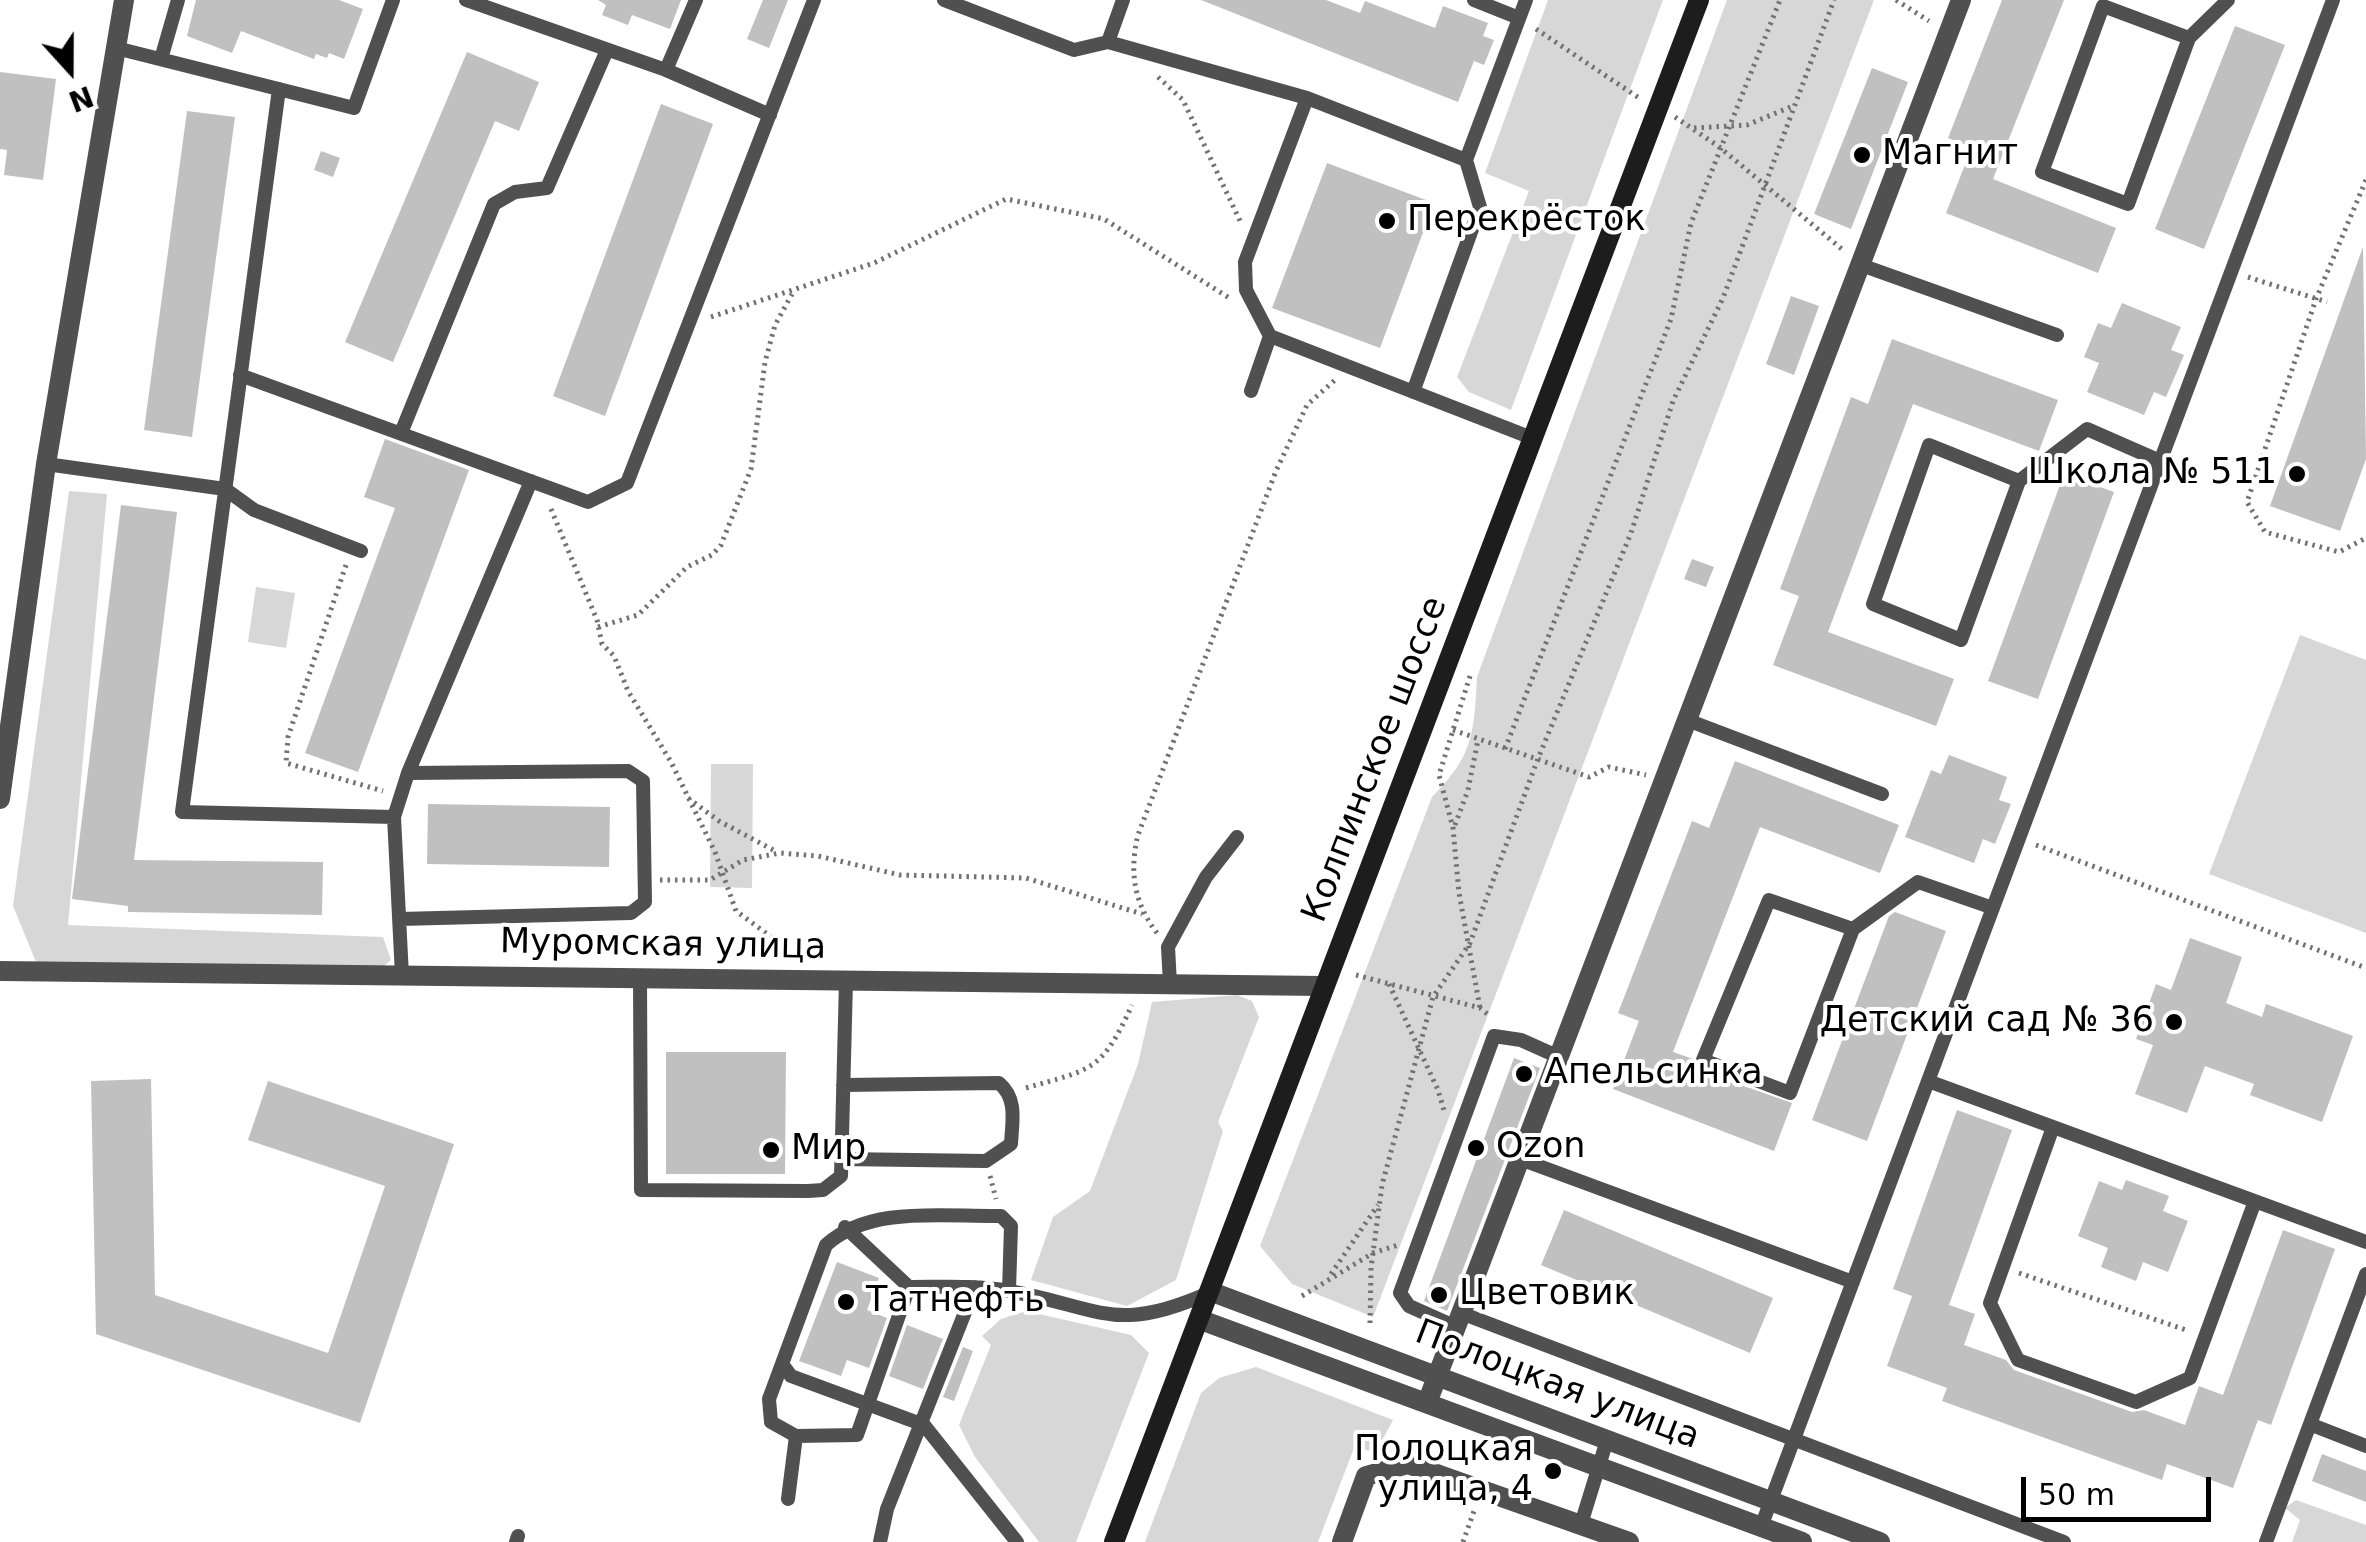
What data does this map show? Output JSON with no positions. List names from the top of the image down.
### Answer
{
  "streets": {
    "main road": ["Колпинское шоссе"],
    "street": ["Муромская улица", "Полоцкая улица"]
  },
  "crossings": [
    ["Колпинское шоссе", "Муромская улица"],
    ["Колпинское шоссе", "Полоцкая улица"]
  ],
  "places": [
    "Магнит",
    "Перекрёсток",
    "Школа № 511",
    "Детский сад № 36",
    "Апельсинка",
    "Ozon",
    "Мир",
    "Цветовик",
    "Татнефть",
    "Полоцкая улица, 4"
  ],
  "scale_bar": "50 m",
  "north": "bottom"
}
